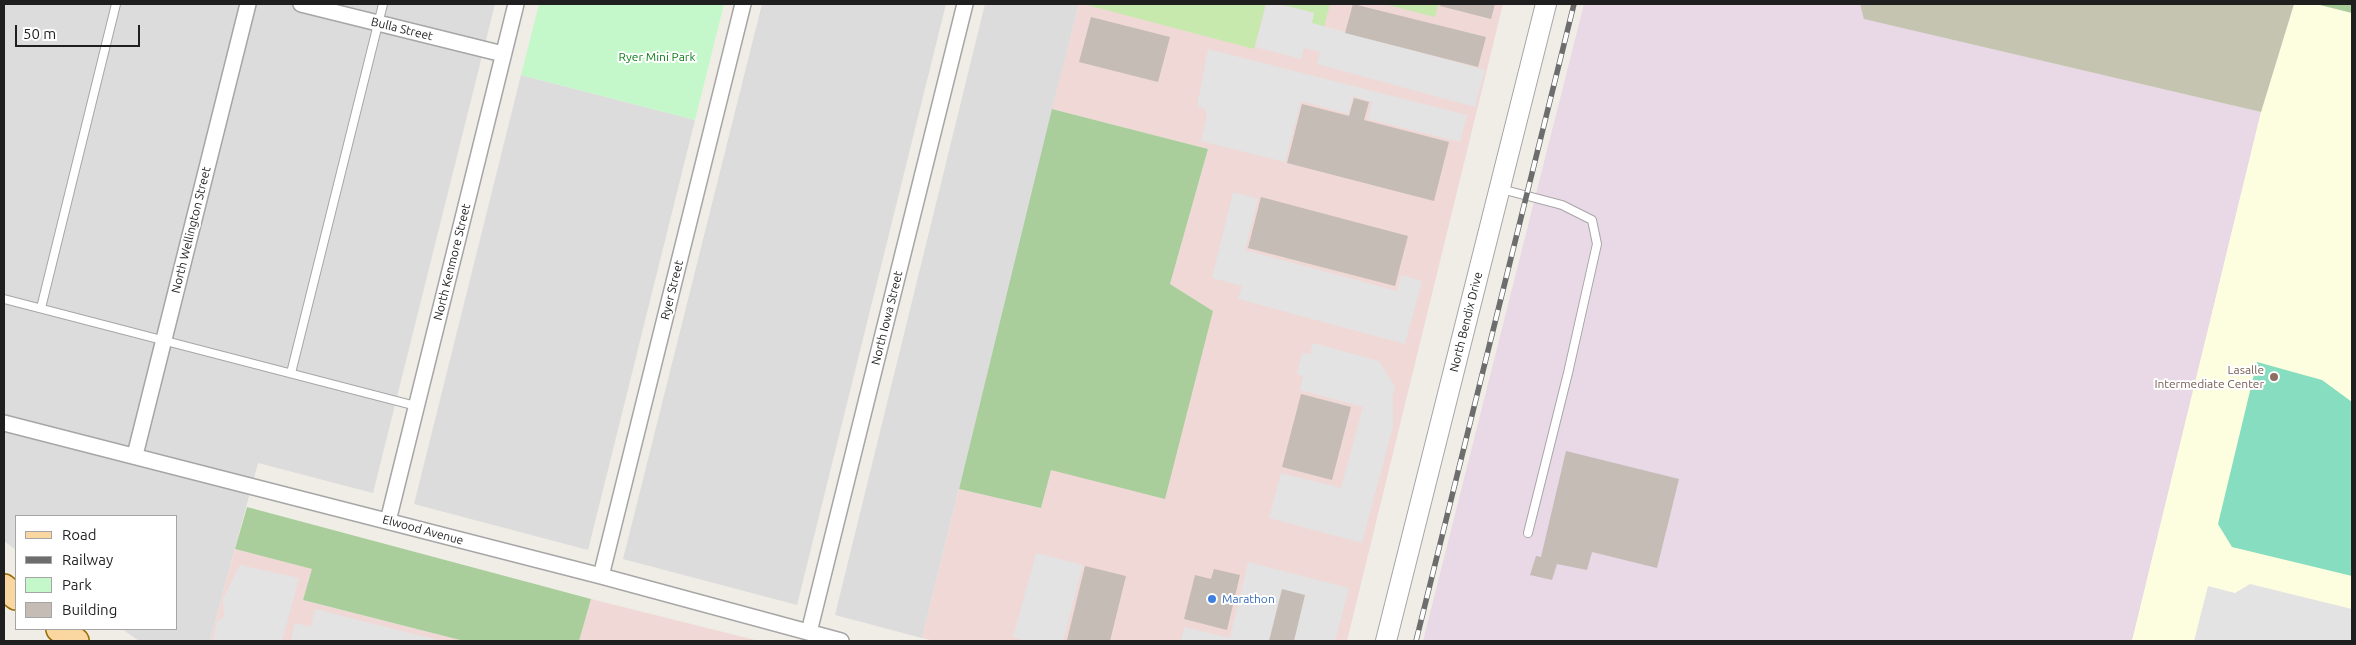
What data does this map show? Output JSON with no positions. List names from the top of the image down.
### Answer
{
  "streets": {
    "street": [
      "Bulla Street",
      "North Wellington Street",
      "North Kenmore Street",
      "Ryer Street",
      "North Iowa Street",
      "North Bendix Drive",
      "Elwood Avenue"
    ]
  },
  "crossings": [
    ["Bulla Street", "North Kenmore Street"],
    ["North Wellington Street", "Elwood Avenue"],
    ["North Kenmore Street", "Elwood Avenue"],
    ["Ryer Street", "Elwood Avenue"],
    ["North Iowa Street", "Elwood Avenue"]
  ],
  "parks": ["Ryer Mini Park"],
  "places": ["Lasalle Intermediate Center", "Marathon"],
  "legend": [
    "Road",
    "Railway",
    "Park",
    "Building"
  ],
  "scale_bar": "50 m"
}
